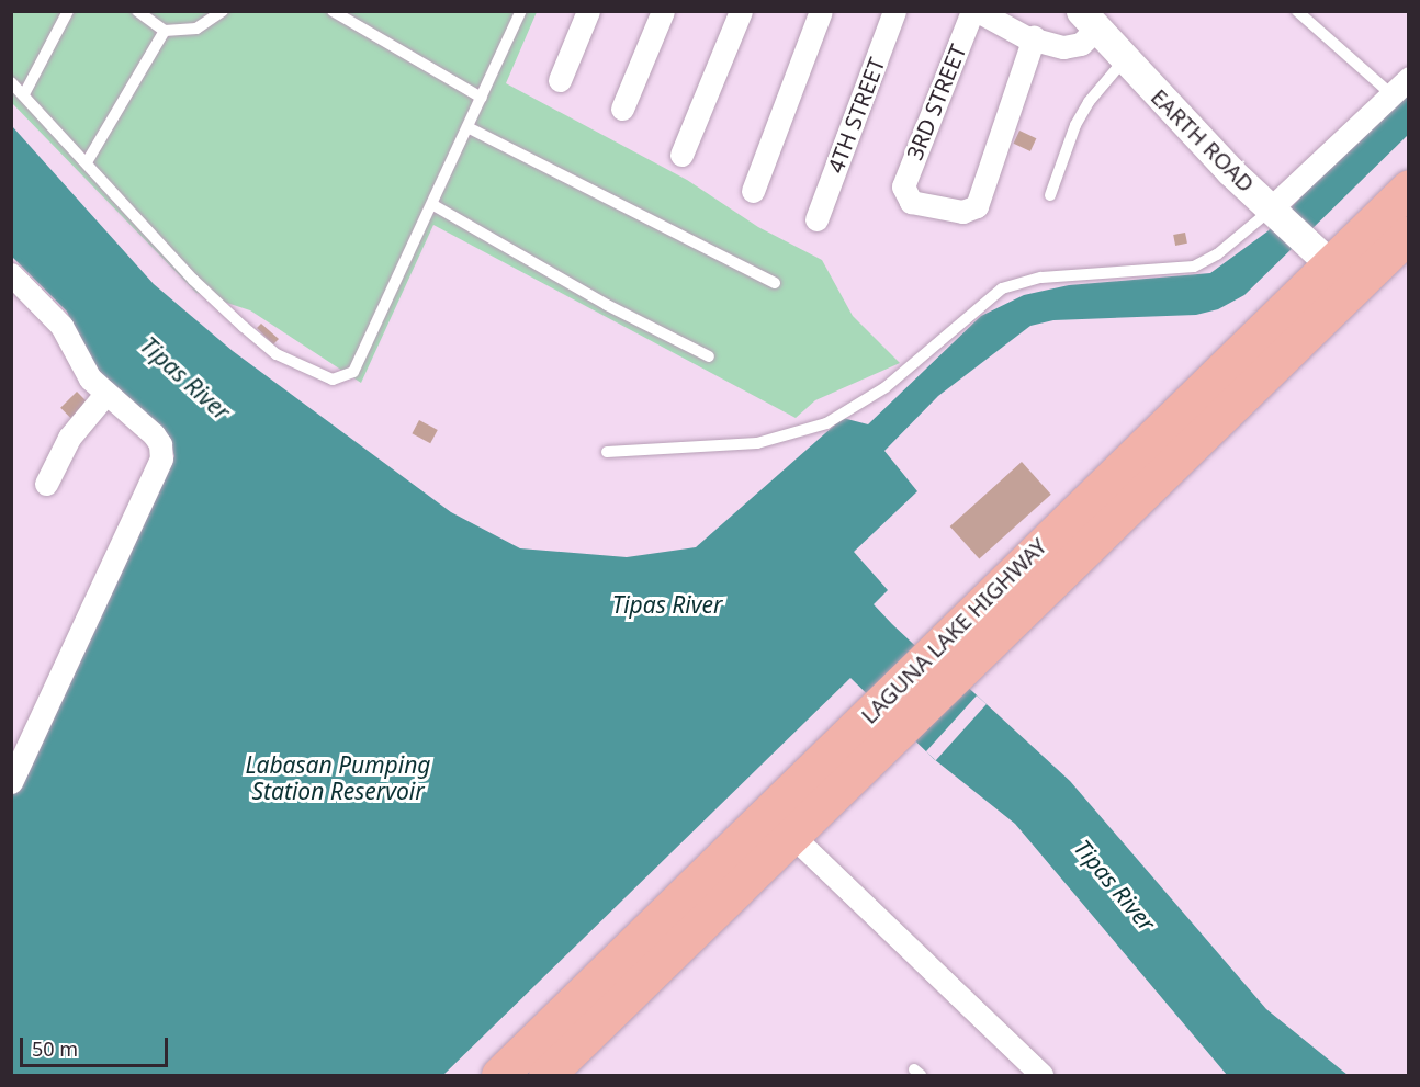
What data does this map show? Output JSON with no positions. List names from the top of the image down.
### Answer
{
  "streets": {
    "main road": ["LAGUNA LAKE HIGHWAY"],
    "street": ["3RD STREET", "4TH STREET", "EARTH ROAD"]
  },
  "crossings": [
    ["EARTH ROAD", "LAGUNA LAKE HIGHWAY"]
  ],
  "water": ["Tipas River", "Labasan Pumping Station Reservoir"],
  "scale_bar": "50 m"
}
